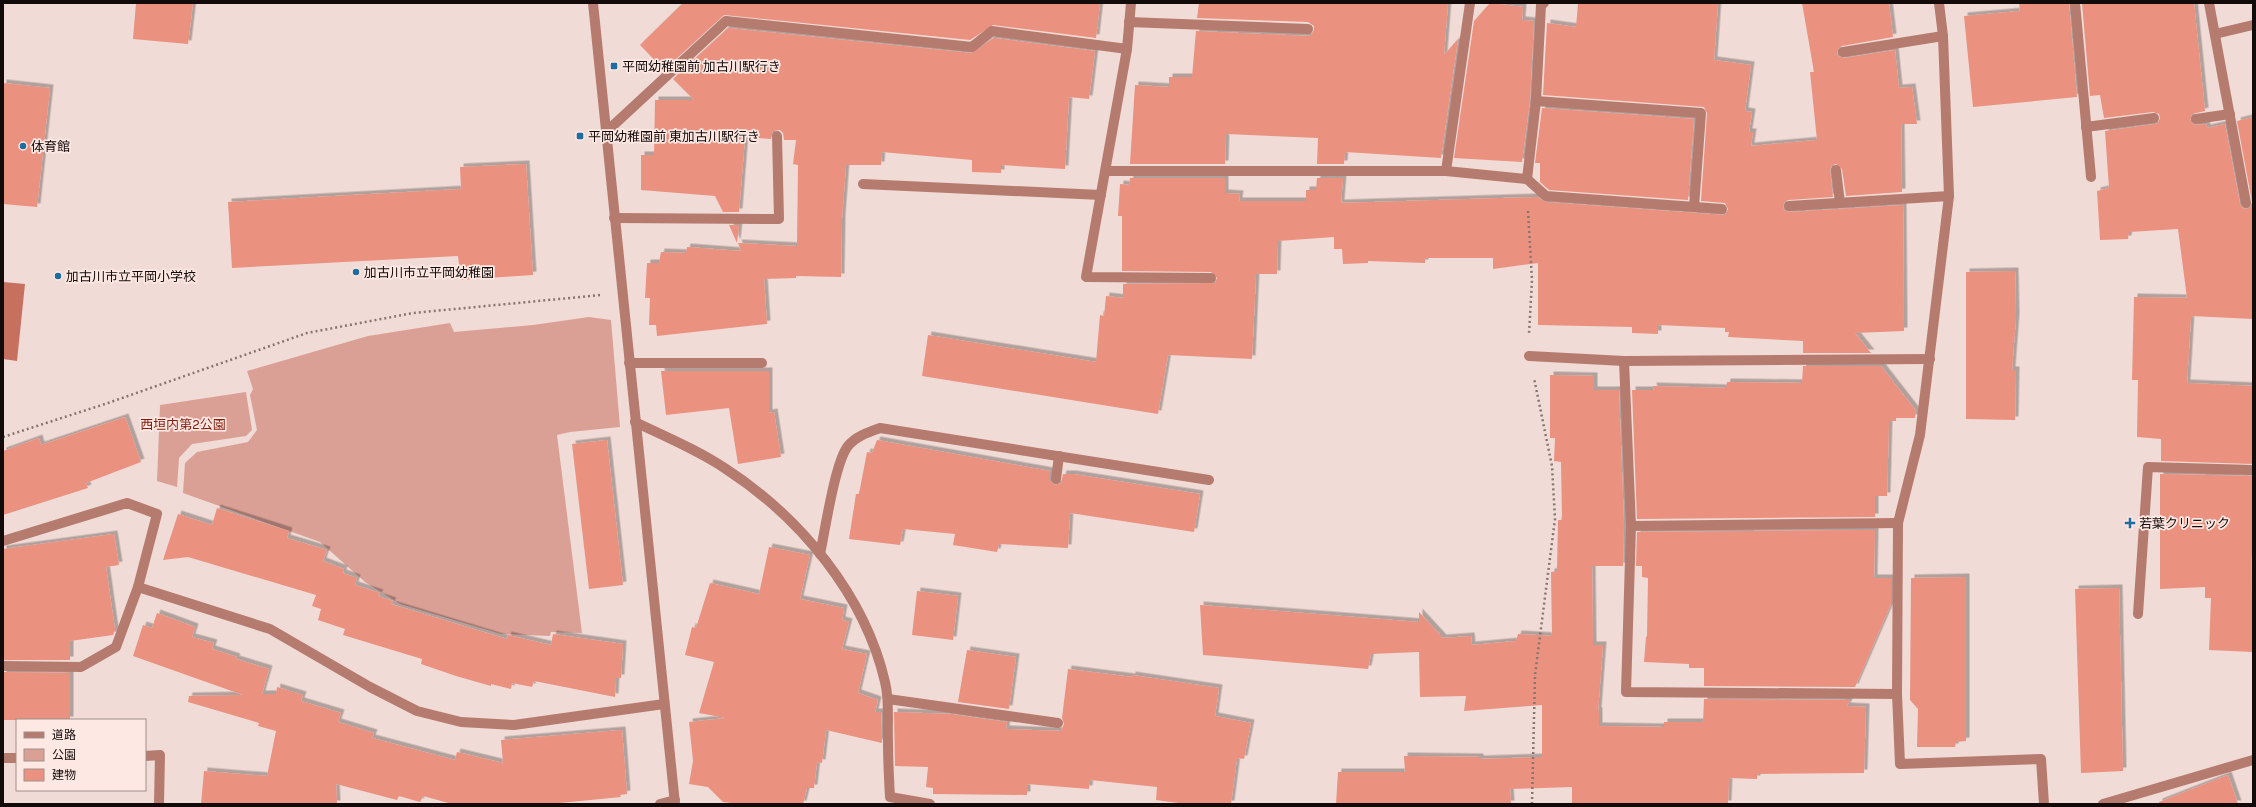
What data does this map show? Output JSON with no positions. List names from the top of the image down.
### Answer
{
  "parks": ["西垣内第2公園"],
  "places": {
    "transit": ["平岡幼稚園前 加古川駅行き", "平岡幼稚園前 東加古川駅行き"],
    "other": ["体育館", "加古川市立平岡幼稚園", "加古川市立平岡小学校"],
    "health": ["若葉クリニック"]
  },
  "legend": ["道路", "公園", "建物"]
}
